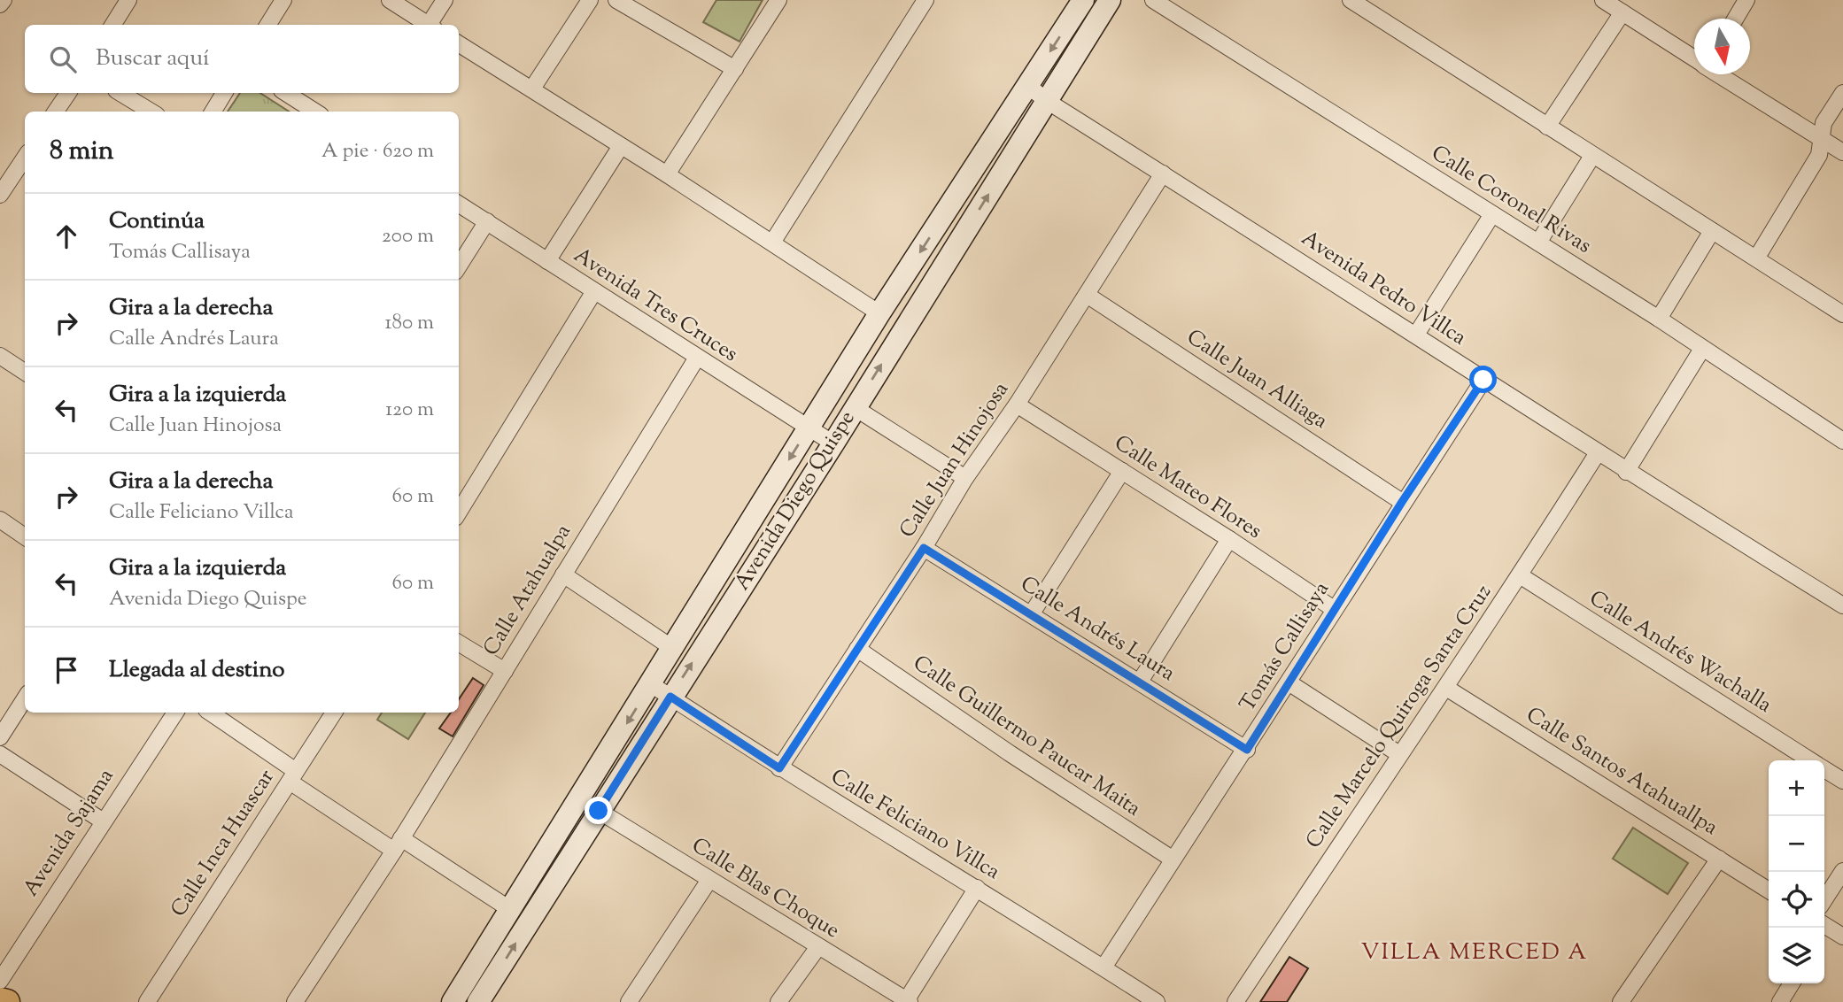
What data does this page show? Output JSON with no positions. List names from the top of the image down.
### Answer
{
  "streets": {
    "street": [
      "Calle Coronel Rivas",
      "Avenida Pedro Villca",
      "Avenida Tres Cruces",
      "Calle Juan Alliaga",
      "Calle Juan Hinojosa",
      "Calle Mateo Flores",
      "Avenida Diego Quispe",
      "Calle Atahualpa",
      "Calle Andrés Laura",
      "Tomás Callisaya",
      "Calle Andrés Wachalla",
      "Calle Marcelo Quiroga Santa Cruz",
      "Calle Guillermo Paucar Maita",
      "Calle Santos Atahuallpa",
      "Calle Feliciano Villca",
      "Avenida Sajama",
      "Calle Inca Huascar",
      "Calle Blas Choque"
    ]
  },
  "crossings": [
    ["Avenida Pedro Villca", "Calle Juan Hinojosa"],
    ["Avenida Pedro Villca", "Avenida Diego Quispe"],
    ["Avenida Pedro Villca", "Tomás Callisaya"],
    ["Avenida Pedro Villca", "Calle Marcelo Quiroga Santa Cruz"],
    ["Avenida Tres Cruces", "Avenida Diego Quispe"],
    ["Avenida Tres Cruces", "Calle Atahualpa"],
    ["Calle Juan Alliaga", "Calle Juan Hinojosa"],
    ["Calle Juan Alliaga", "Tomás Callisaya"],
    ["Calle Juan Hinojosa", "Calle Mateo Flores"],
    ["Calle Juan Hinojosa", "Calle Andrés Laura"],
    ["Calle Juan Hinojosa", "Calle Guillermo Paucar Maita"],
    ["Calle Juan Hinojosa", "Calle Feliciano Villca"],
    ["Calle Mateo Flores", "Tomás Callisaya"],
    ["Avenida Diego Quispe", "Calle Feliciano Villca"],
    ["Avenida Diego Quispe", "Calle Blas Choque"],
    ["Calle Andrés Laura", "Tomás Callisaya"],
    ["Tomás Callisaya", "Calle Guillermo Paucar Maita"],
    ["Tomás Callisaya", "Calle Feliciano Villca"],
    ["Calle Andrés Wachalla", "Calle Marcelo Quiroga Santa Cruz"],
    ["Calle Marcelo Quiroga Santa Cruz", "Calle Santos Atahuallpa"]
  ],
  "districts": ["VILLA MERCED A"],
  "north": "bottom",
  "page": {
    "search": "Buscar aquí",
    "heading": ["8 min", "A pie · 620 m"],
    "list": [
      ["Continúa", "Tomás Callisaya", "200 m"],
      ["Gira a la derecha", "Calle Andrés Laura", "180 m"],
      ["Gira a la izquierda", "Calle Juan Hinojosa", "120 m"],
      ["Gira a la derecha", "Calle Feliciano Villca", "60 m"],
      ["Gira a la izquierda", "Avenida Diego Quispe", "60 m"],
      "Llegada al destino"
    ],
    "map_buttons": ["+", "−"]
  }
}
